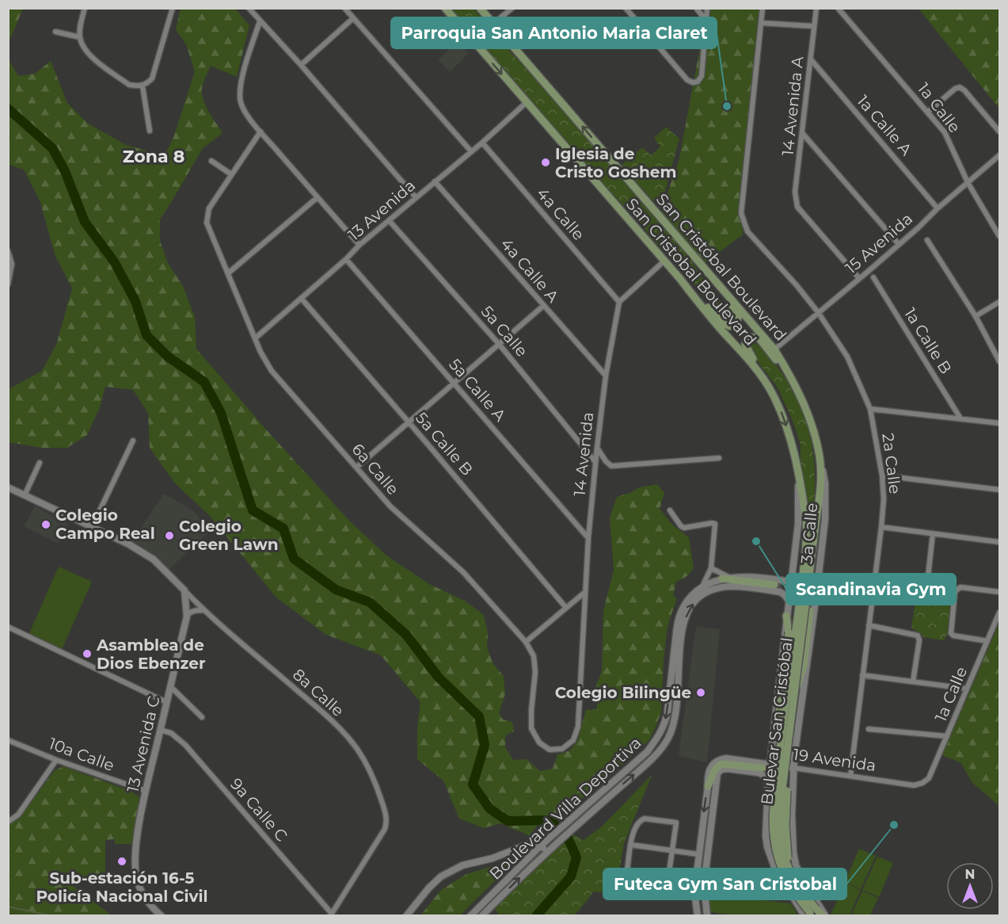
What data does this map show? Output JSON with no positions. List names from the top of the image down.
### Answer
{
  "streets": {
    "main road": ["San Cristóbal Boulevard", "San Cristobal Boulevard", "Bulevar San Cristóbal"],
    "street": [
      "14 Avenida A",
      "1a Calle",
      "1a Calle A",
      "13 Avenida",
      "4a Calle",
      "15 Avenida",
      "4a Calle A",
      "5a Calle",
      "1a Calle B",
      "5a Calle A",
      "5a Calle B",
      "14 Avenida",
      "2a Calle",
      "6a Calle",
      "3a Calle",
      "8a Calle",
      "13 Avenida C",
      "10a Calle",
      "19 Avenida",
      "Boulevard Villa Deportiva",
      "9a Calle C"
    ]
  },
  "crossings": [
    ["14 Avenida A", "1a Calle A"],
    ["14 Avenida A", "15 Avenida"],
    ["1a Calle", "15 Avenida"],
    ["1a Calle", "19 Avenida"],
    ["1a Calle A", "15 Avenida"],
    ["13 Avenida", "4a Calle"],
    ["13 Avenida", "4a Calle A"],
    ["13 Avenida", "San Cristobal Boulevard"],
    ["13 Avenida", "5a Calle"],
    ["13 Avenida", "5a Calle A"],
    ["13 Avenida", "5a Calle B"],
    ["13 Avenida", "6a Calle"],
    ["4a Calle", "14 Avenida"],
    ["15 Avenida", "San Cristóbal Boulevard"],
    ["15 Avenida", "2a Calle"],
    ["San Cristóbal Boulevard", "3a Calle"],
    ["San Cristóbal Boulevard", "Bulevar San Cristóbal"],
    ["4a Calle A", "14 Avenida"],
    ["San Cristobal Boulevard", "3a Calle"],
    ["San Cristobal Boulevard", "Bulevar San Cristóbal"],
    ["5a Calle", "14 Avenida"],
    ["5a Calle A", "14 Avenida"],
    ["14 Avenida", "6a Calle"],
    ["2a Calle", "19 Avenida"],
    ["3a Calle", "Bulevar San Cristóbal"],
    ["3a Calle", "19 Avenida"],
    ["3a Calle", "Boulevard Villa Deportiva"],
    ["8a Calle", "13 Avenida C"],
    ["8a Calle", "9a Calle C"],
    ["13 Avenida C", "10a Calle"],
    ["13 Avenida C", "9a Calle C"]
  ],
  "one_way": ["San Cristóbal Boulevard", "San Cristobal Boulevard"],
  "districts": ["Zona 8"],
  "places": [
    "Parroquia San Antonio Maria Claret",
    "Iglesia de Cristo Goshem",
    "Colegio Campo Real",
    "Colegio Green Lawn",
    "Scandinavia Gym",
    "Asamblea de Dios Ebenzer",
    "Colegio Bilingüe",
    "Futeca Gym San Cristobal",
    "Sub-estación 16-5 Policía Nacional Civil"
  ],
  "north": "top"
}
